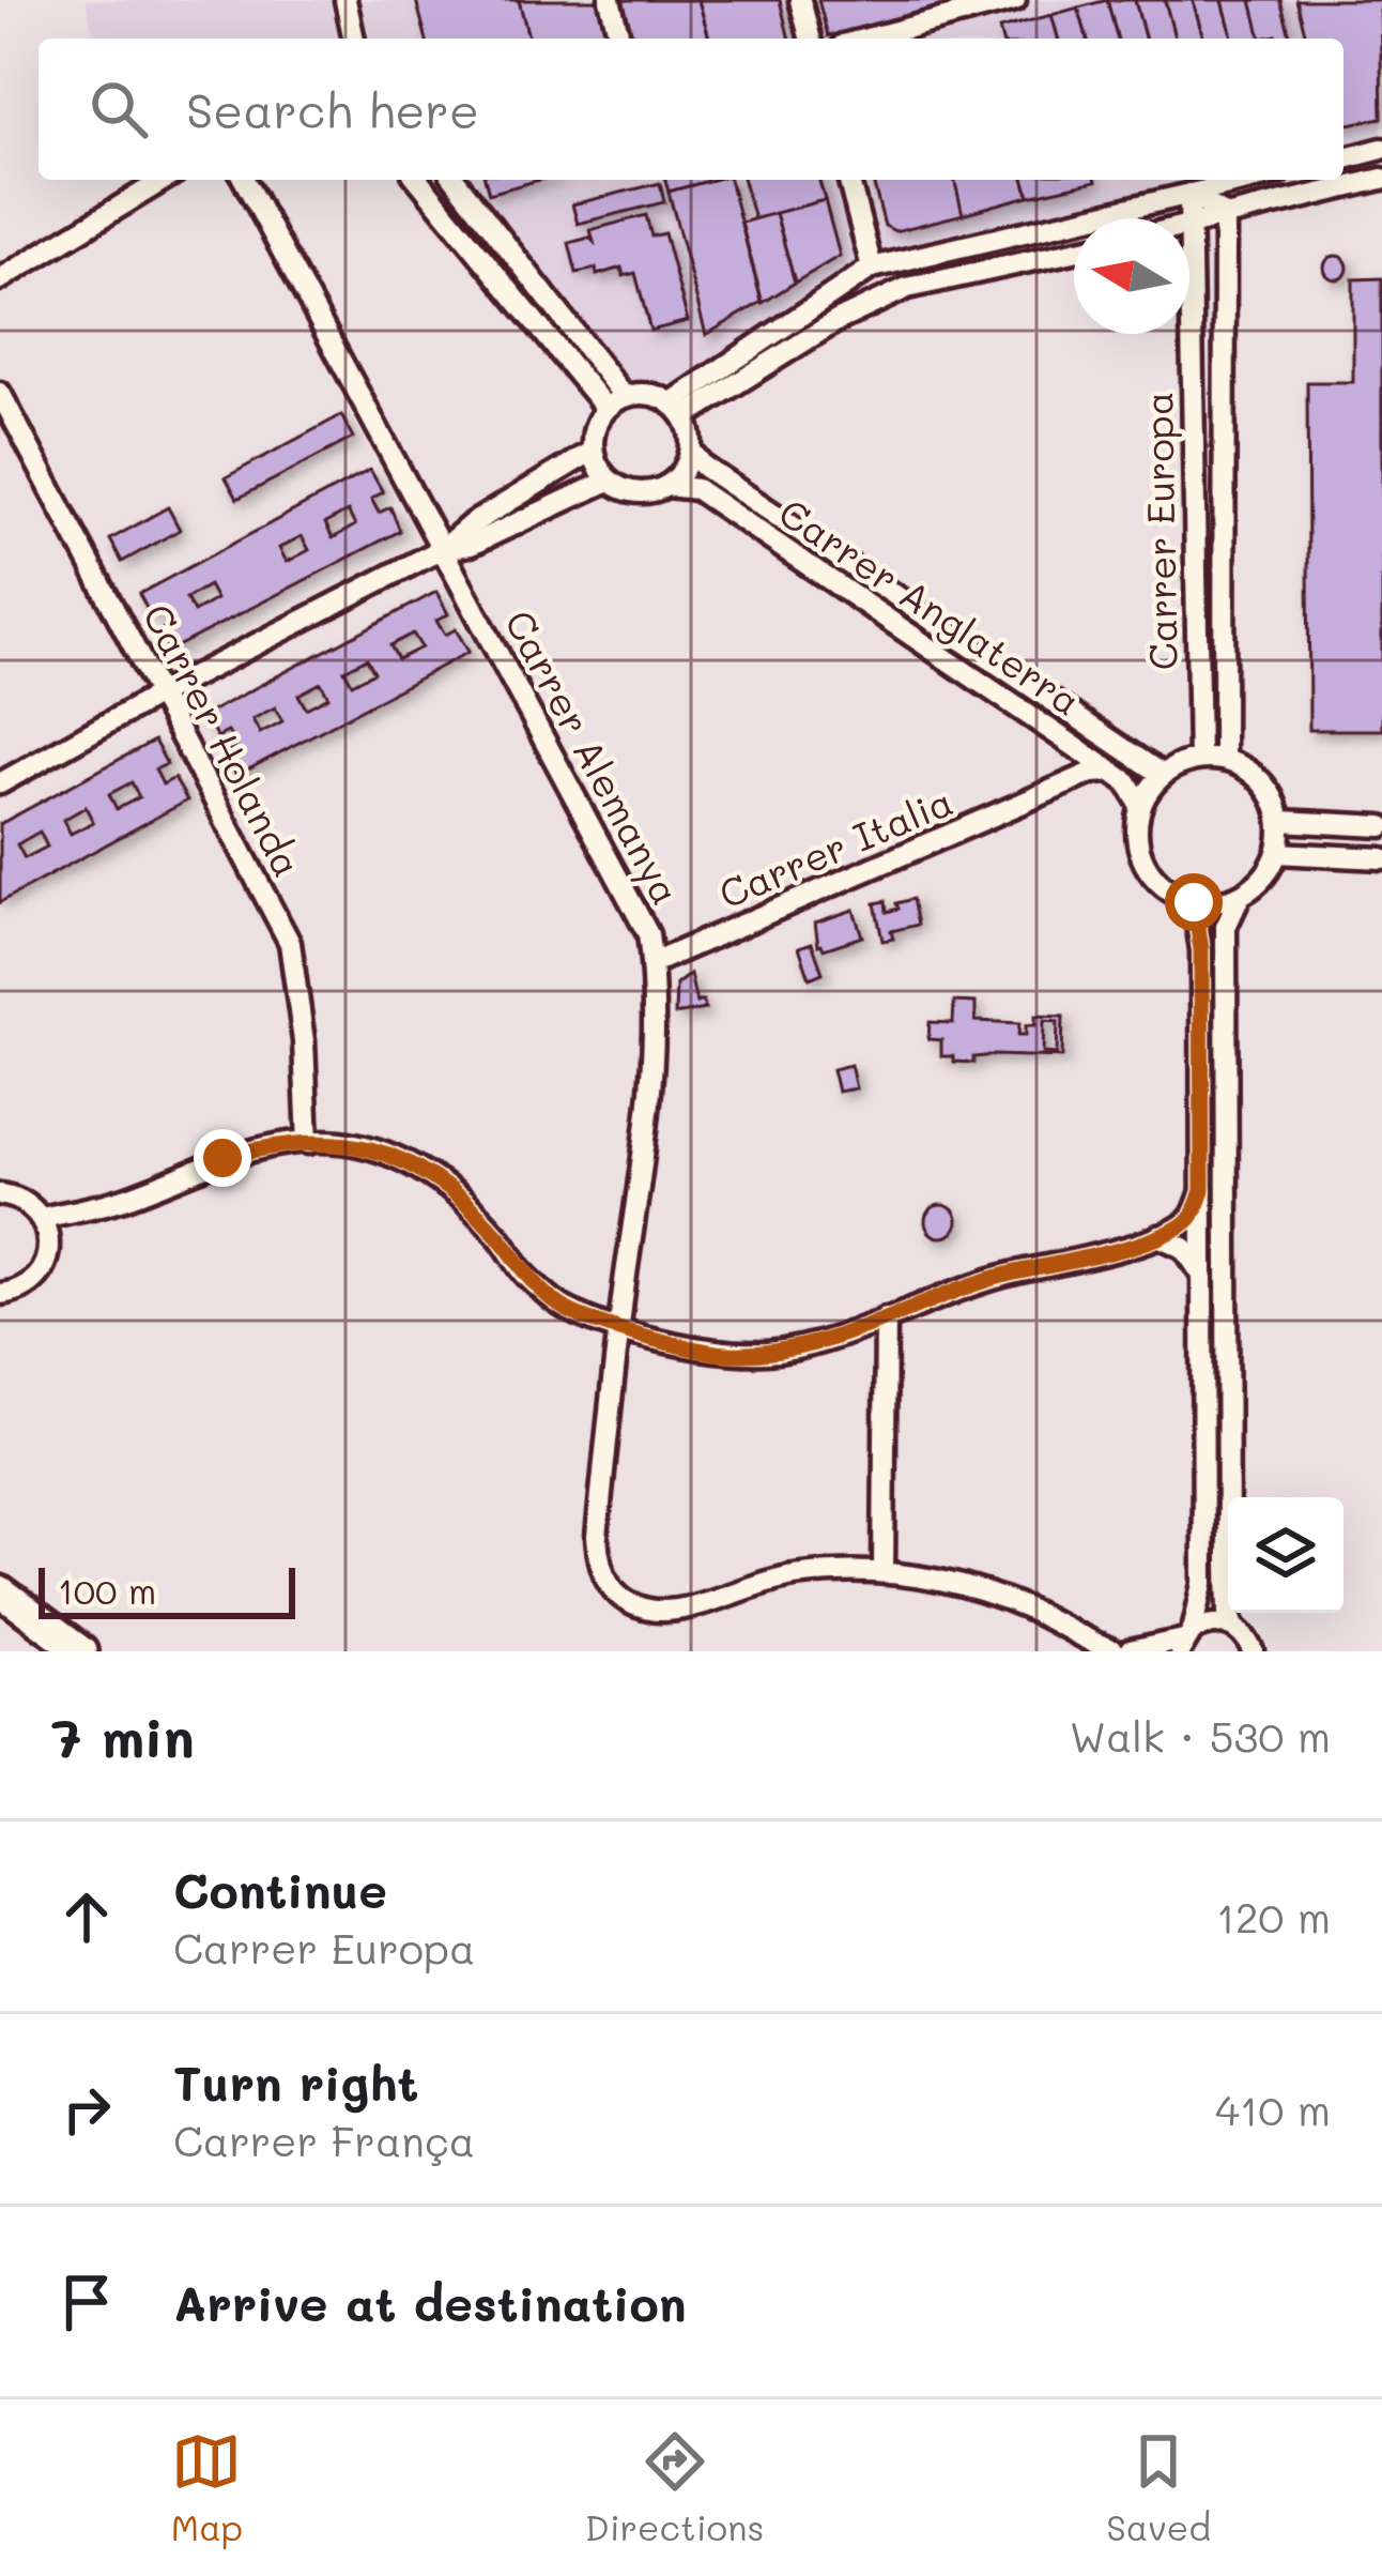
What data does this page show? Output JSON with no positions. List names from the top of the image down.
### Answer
{
  "streets": {
    "street": [
      "Carrer Europa",
      "Carrer Anglaterra",
      "Carrer Holanda",
      "Carrer Alemanya",
      "Carrer Italia"
    ]
  },
  "crossings": [
    ["Carrer Europa", "Carrer Anglaterra"],
    ["Carrer Anglaterra", "Carrer Italia"],
    ["Carrer Alemanya", "Carrer Italia"]
  ],
  "scale_bar": "100 m",
  "north": "left",
  "page": {
    "search": "Search here",
    "scale": "100 m",
    "heading": ["7 min", "Walk · 530 m"],
    "list": [
      ["Continue", "Carrer Europa", "120 m"],
      ["Turn right", "Carrer França", "410 m"],
      "Arrive at destination"
    ],
    "nav": ["Map", "Directions", "Saved"]
  }
}
